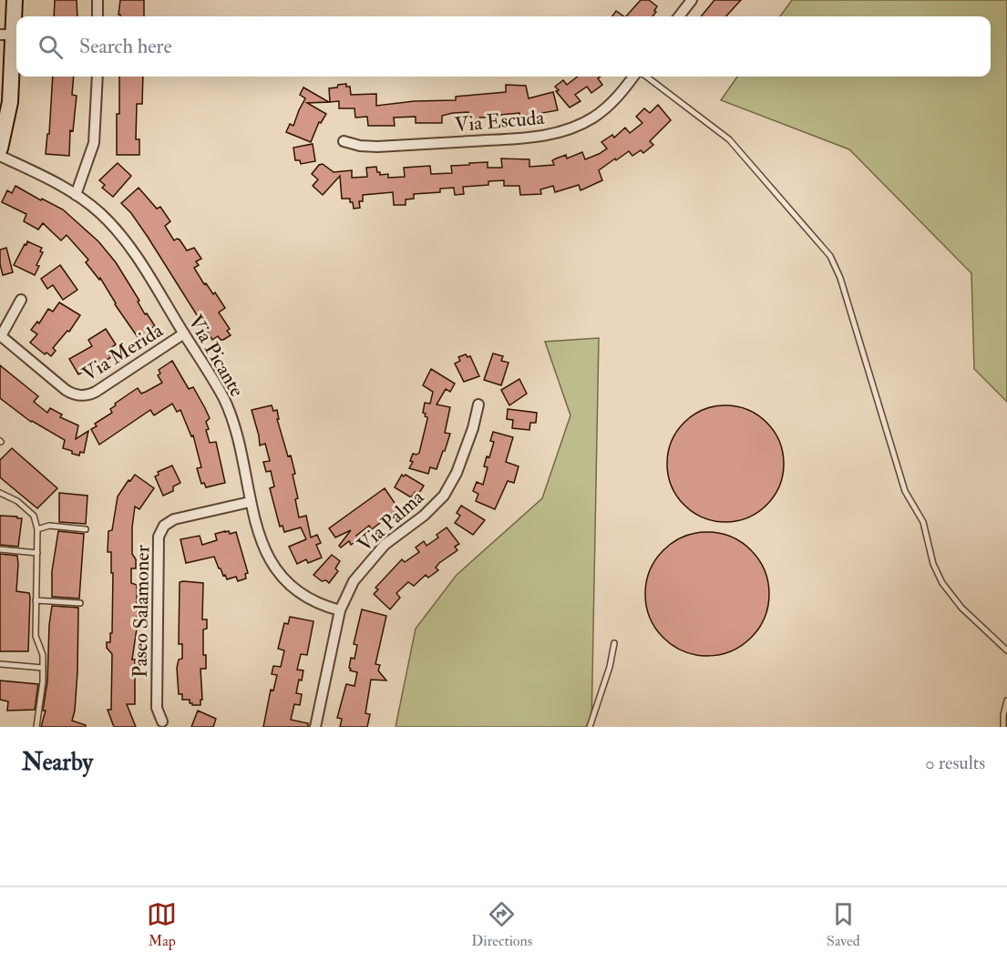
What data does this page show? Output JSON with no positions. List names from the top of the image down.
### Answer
{
  "streets": {
    "street": [
      "Via Escuda",
      "Via Merida",
      "Via Picante",
      "Via Palma",
      "Paseo Salamoner"
    ]
  },
  "crossings": [
    ["Via Merida", "Via Picante"],
    ["Via Picante", "Via Palma"],
    ["Via Picante", "Paseo Salamoner"]
  ],
  "page": {
    "search": "Search here",
    "heading": ["Nearby", "0 results"],
    "nav": ["Map", "Directions", "Saved"]
  }
}
